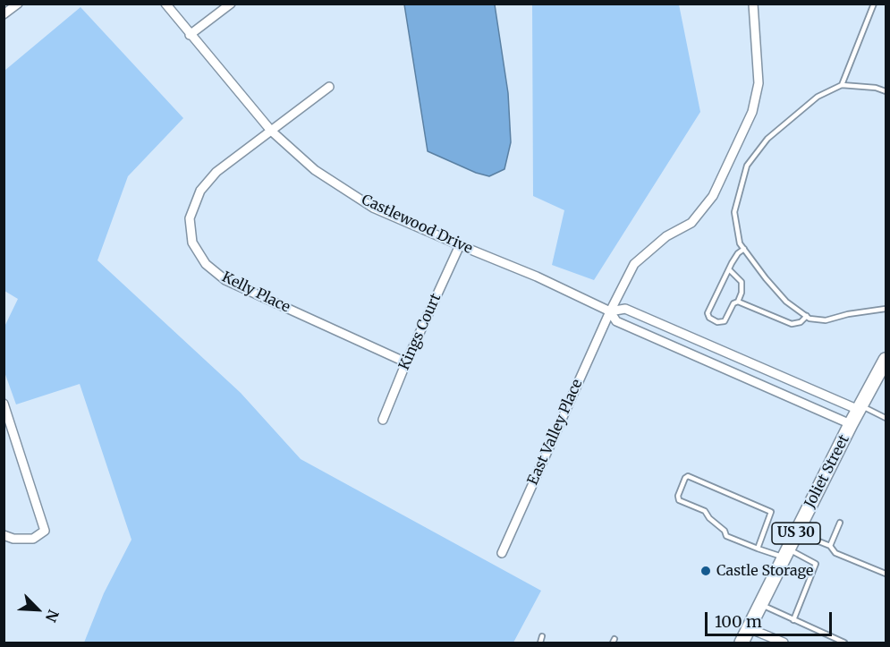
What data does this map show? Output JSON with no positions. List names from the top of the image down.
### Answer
{
  "streets": {
    "main road": ["Joliet Street", "US 30"],
    "street": [
      "Castlewood Drive",
      "Kelly Place",
      "Kings Court",
      "East Valley Place"
    ]
  },
  "crossings": [
    ["Castlewood Drive", "Kelly Place"],
    ["Castlewood Drive", "Kings Court"],
    ["Castlewood Drive", "East Valley Place"],
    ["Castlewood Drive", "Joliet Street"],
    ["Kelly Place", "Kings Court"]
  ],
  "places": ["Castle Storage"],
  "scale_bar": "100 m",
  "north": "bottom right"
}
